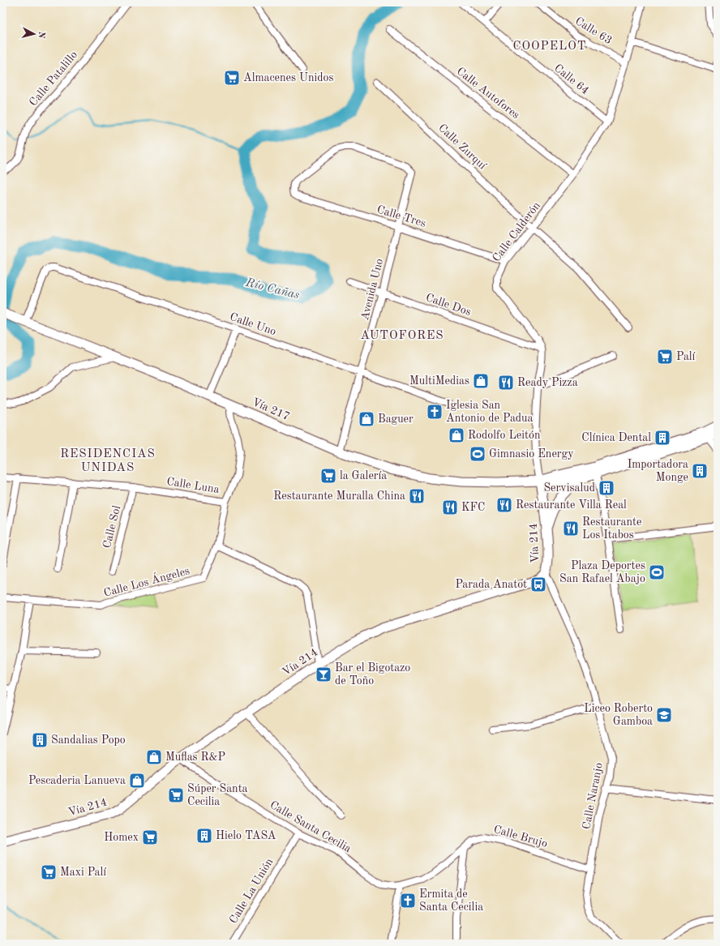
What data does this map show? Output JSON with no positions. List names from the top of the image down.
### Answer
{
  "streets": {
    "main road": ["Vía 217", "Vía 214"],
    "street": [
      "Calle 63",
      "Calle Patalillo",
      "Calle 64",
      "Calle Autofores",
      "Calle Zurquí",
      "Calle Tres",
      "Calle Calderón",
      "Avenida Uno",
      "Calle Dos",
      "Calle Uno",
      "Calle Luna",
      "Calle Sol",
      "Calle Los Ángeles",
      "Calle Naranjo",
      "Calle Santa Cecilia",
      "Calle Brujo",
      "Calle La Unión"
    ]
  },
  "crossings": [
    ["Calle 63", "Calle Calderón"],
    ["Calle 64", "Calle Calderón"],
    ["Calle Autofores", "Calle Calderón"],
    ["Calle Zurquí", "Calle Calderón"],
    ["Calle Tres", "Calle Calderón"],
    ["Calle Tres", "Avenida Uno"],
    ["Calle Calderón", "Calle Dos"],
    ["Avenida Uno", "Calle Dos"],
    ["Avenida Uno", "Calle Uno"],
    ["Avenida Uno", "Vía 217"],
    ["Calle Uno", "Vía 217"],
    ["Vía 217", "Vía 214"],
    ["Calle Luna", "Calle Sol"],
    ["Vía 214", "Calle Naranjo"],
    ["Vía 214", "Calle Santa Cecilia"],
    ["Calle Naranjo", "Calle Brujo"],
    ["Calle Santa Cecilia", "Calle Brujo"],
    ["Calle Santa Cecilia", "Calle La Unión"]
  ],
  "districts": ["COOPELOT", "AUTOFORES", "RESIDENCIAS UNIDAS"],
  "water": ["Río Cañas"],
  "places": {
    "supermarket": [
      "Almacenes Unidos",
      "Palí",
      "la Galería",
      "Súper Santa Cecilia",
      "Homex",
      "Maxi Palí"
    ],
    "shop": [
      "MultiMedias",
      "Baguer",
      "Rodolfo Leitón",
      "Muflas R&P",
      "Pescaderia Lanueva"
    ],
    "restaurant": [
      "Ready Pizza",
      "Restaurante Muralla China",
      "Restaurante Villa Real",
      "KFC",
      "Restaurante Los Itabos"
    ],
    "church": ["Iglesia San Antonio de Padua", "Ermita de Santa Cecilia"],
    "building": [
      "Clínica Dental",
      "Importadora Monge",
      "Servisalud",
      "Sandalias Popo",
      "Hielo TASA"
    ],
    "sports": ["Gimnasio Energy", "Plaza Deportes San Rafael Abajo"],
    "bus stop": ["Parada Anatot"],
    "bar": ["Bar el Bigotazo de Toño"],
    "school or university": ["Liceo Roberto Gamboa"]
  },
  "north": "right"
}
